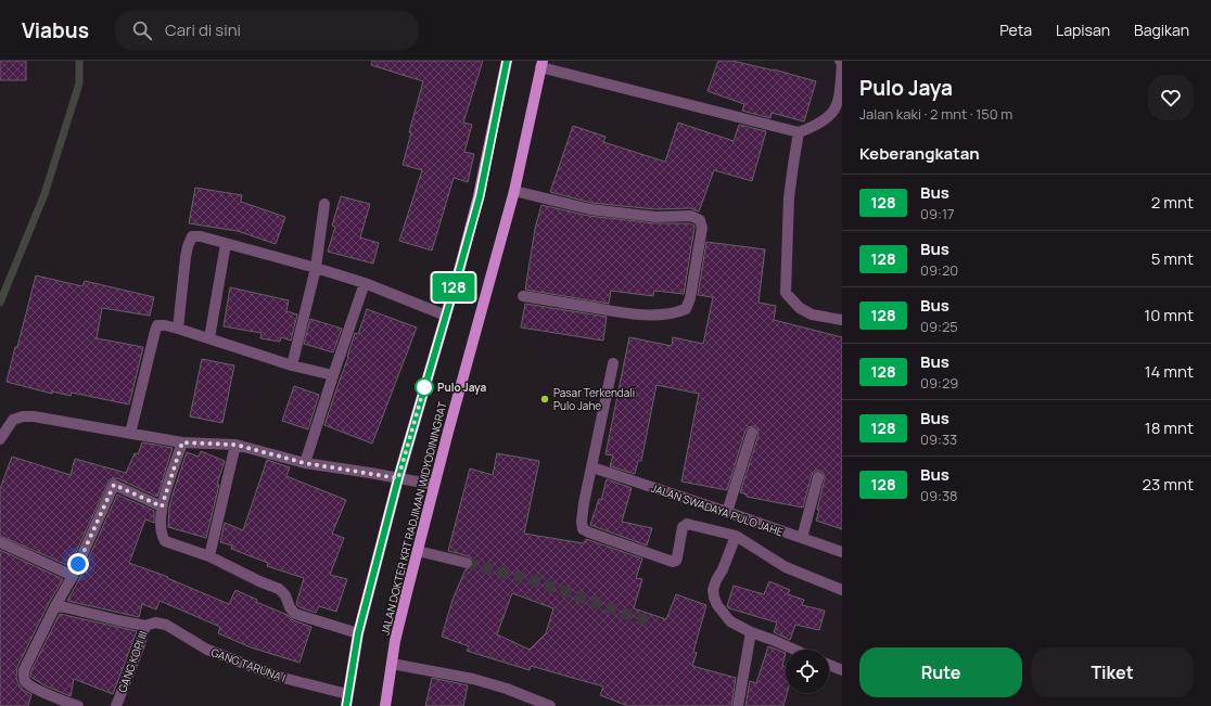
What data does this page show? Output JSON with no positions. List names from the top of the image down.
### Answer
{
  "streets": {
    "main road": ["JALAN DOKTER KRT RADJIMAN WIDYODININGRAT"],
    "street": ["JALAN SWADAYA PULO JAHE", "GANG KOPI III", "GANG TARUNA I"]
  },
  "crossings": [
    ["JALAN DOKTER KRT RADJIMAN WIDYODININGRAT", "GANG TARUNA I"],
    ["GANG KOPI III", "GANG TARUNA I"]
  ],
  "places": ["Pulo Jaya", "Pasar Terkendali Pulo Jahe"],
  "lines": ["bus line 128"],
  "page": {
    "header": "Viabus",
    "search": "Cari di sini",
    "nav": ["Peta", "Lapisan", "Bagikan"],
    "on_map": "128",
    "heading": [
      ["Pulo Jaya", "Jalan kaki · 2 mnt · 150 m"],
      "Keberangkatan"
    ],
    "list": [
      {
        "mark": "128",
        "name": "Bus",
        "note": "09:17",
        "value": "2 mnt"
      },
      {
        "mark": "128",
        "name": "Bus",
        "note": "09:20",
        "value": "5 mnt"
      },
      {
        "mark": "128",
        "name": "Bus",
        "note": "09:25",
        "value": "10 mnt"
      },
      {
        "mark": "128",
        "name": "Bus",
        "note": "09:29",
        "value": "14 mnt"
      },
      {
        "mark": "128",
        "name": "Bus",
        "note": "09:33",
        "value": "18 mnt"
      },
      {
        "mark": "128",
        "name": "Bus",
        "note": "09:38",
        "value": "23 mnt"
      }
    ],
    "buttons": ["Rute", "Tiket"]
  }
}
